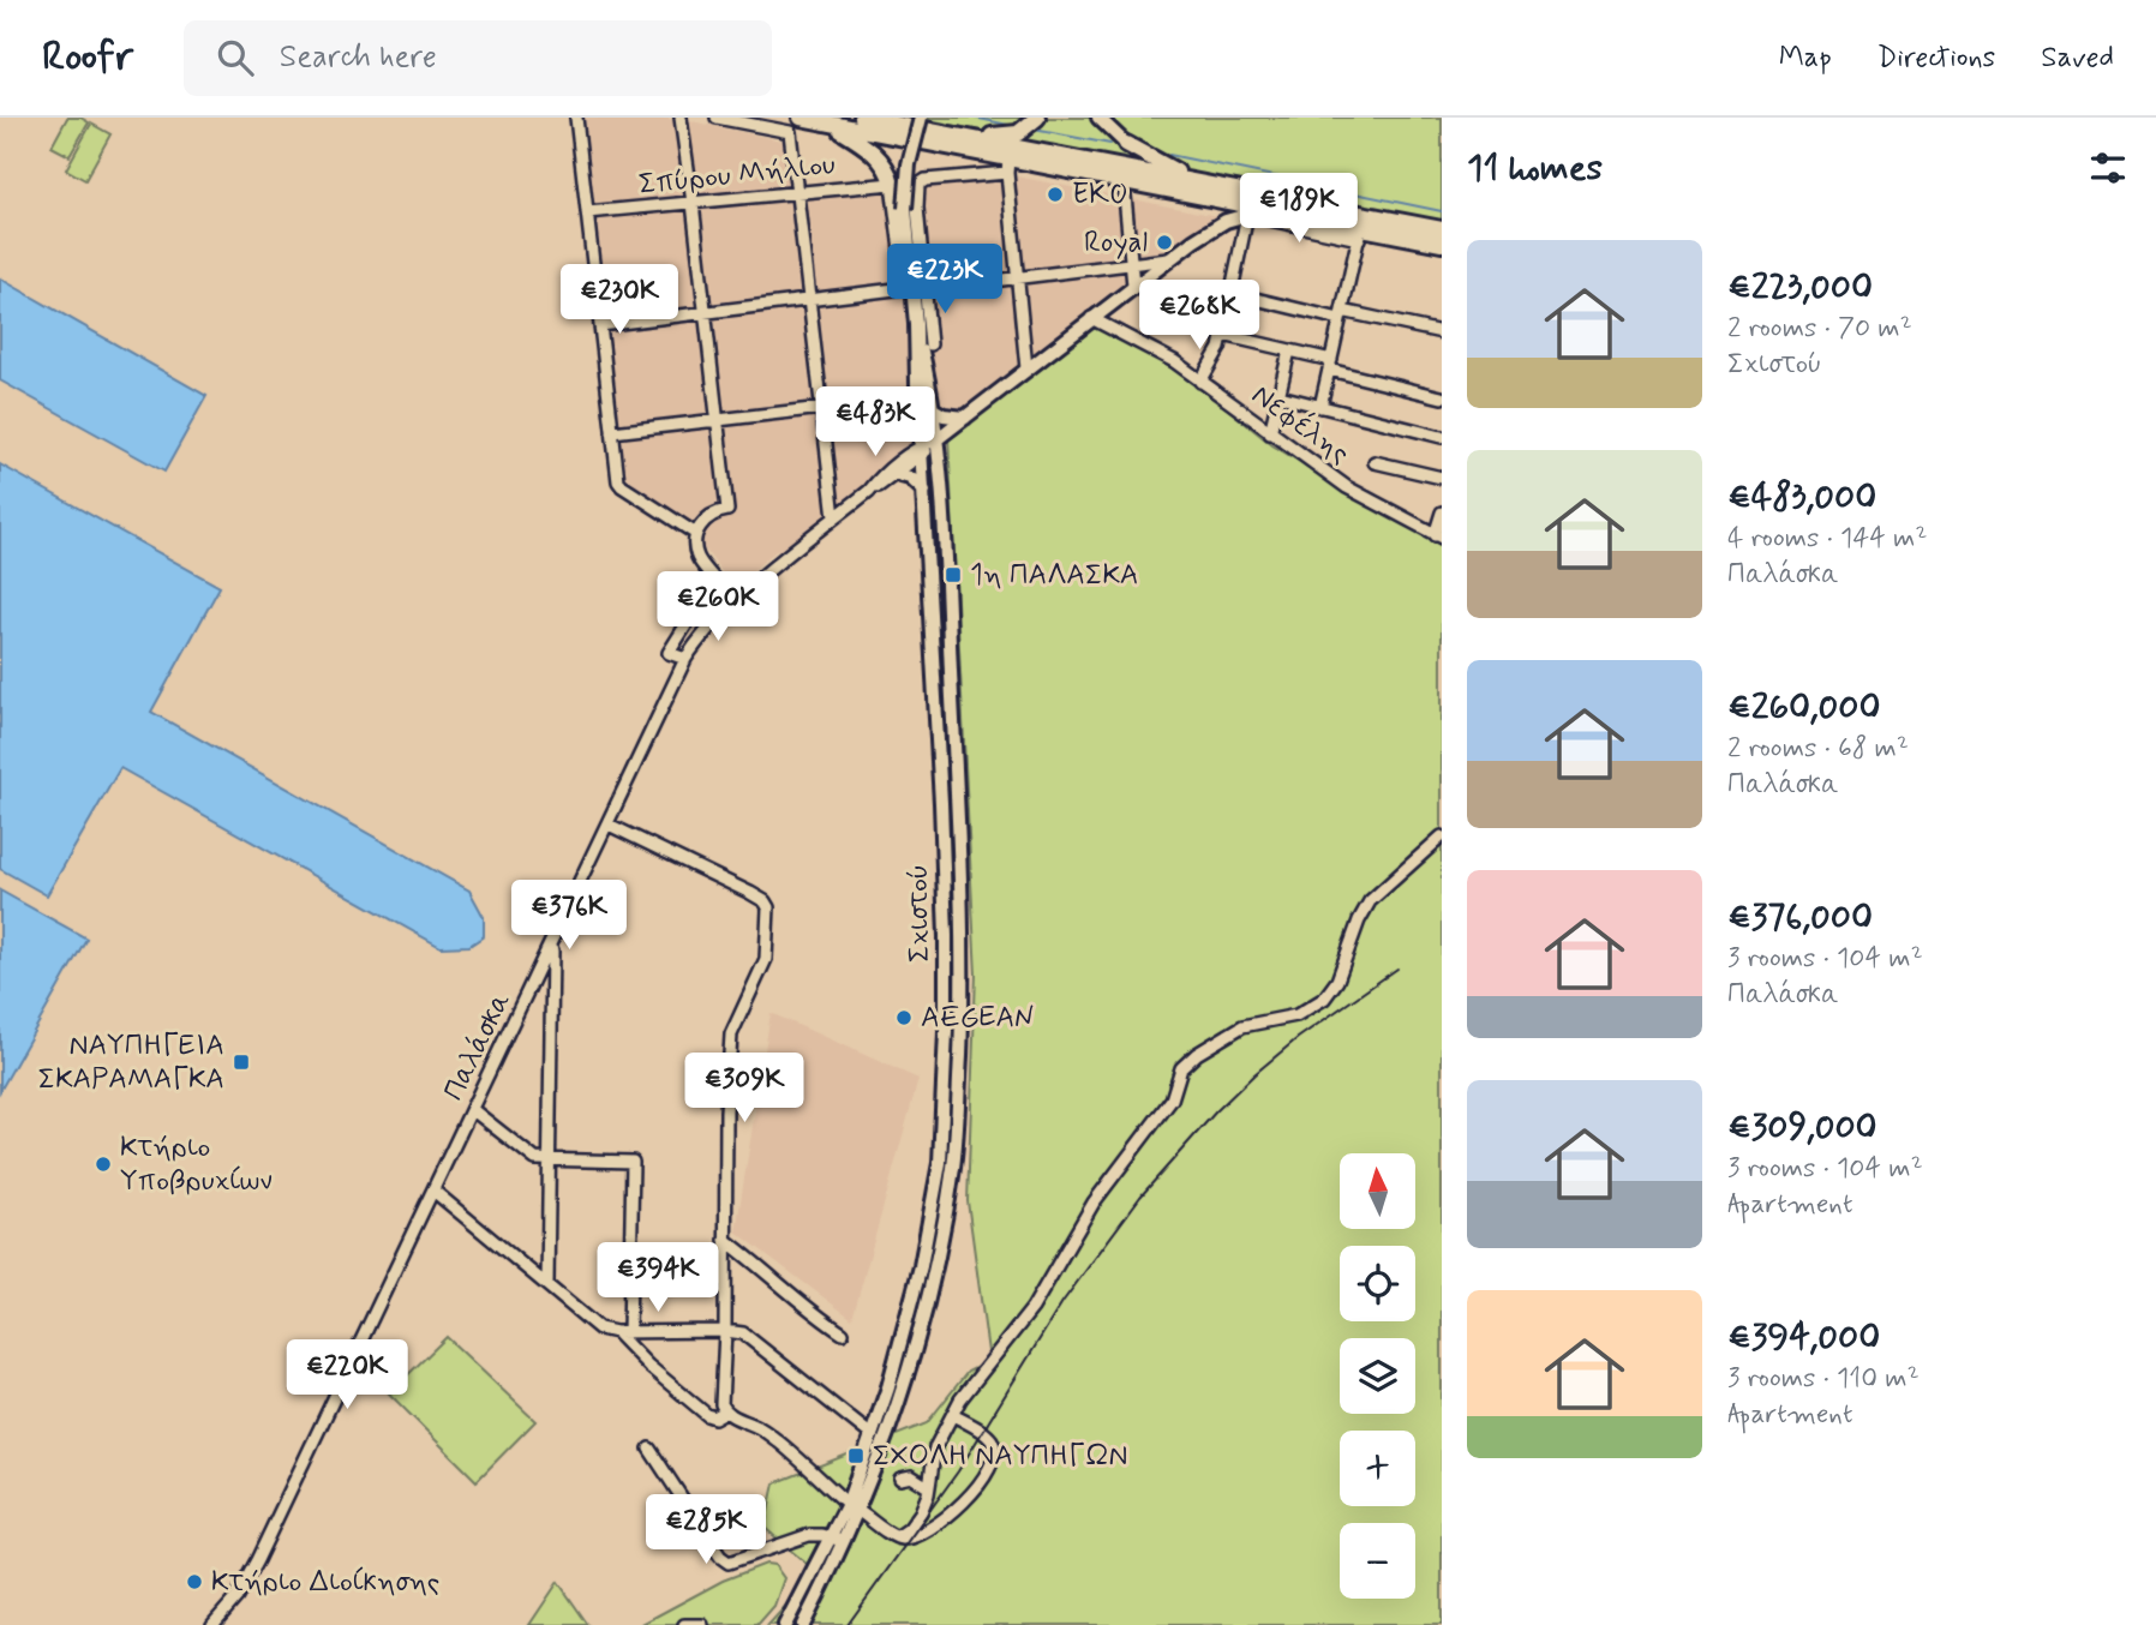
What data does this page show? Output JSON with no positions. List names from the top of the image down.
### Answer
{
  "streets": {
    "main road": ["Σχιστού"],
    "street": ["Σπύρου Μήλιου", "Νεφέλης", "Παλάσκα"]
  },
  "crossings": [
    ["Σχιστού", "Παλάσκα"]
  ],
  "places": {
    "other": [
      "EKO",
      "Royal",
      "AEGEAN",
      "Κτήριο Υποβρυχίων",
      "Κτήριο Διοίκησης"
    ],
    "transit": ["1η ΠΑΛΑΣΚΑ", "ΝΑΥΠΗΓΕΙΑ ΣΚΑΡΑΜΑΓΚΑ", "ΣΧΟΛΗ ΝΑΥΠΗΓΩΝ"]
  },
  "north": "top",
  "page": {
    "header": "Roofr",
    "search": "Search here",
    "nav": ["Map", "Directions", "Saved"],
    "heading": "11 homes",
    "price": [
      "€189K",
      "€223K",
      "€230K",
      "€268K",
      "€483K",
      "€260K",
      "€376K",
      "€309K",
      "€394K",
      "€220K",
      "€285K"
    ],
    "list": [
      {
        "name": "€223,000",
        "note": "2 rooms · 70 m² · Σχιστού"
      },
      {
        "name": "€483,000",
        "note": "4 rooms · 144 m² · Παλάσκα"
      },
      {
        "name": "€260,000",
        "note": "2 rooms · 68 m² · Παλάσκα"
      },
      {
        "name": "€376,000",
        "note": "3 rooms · 104 m² · Παλάσκα"
      },
      {
        "name": "€309,000",
        "note": "3 rooms · 104 m² · Apartment"
      },
      {
        "name": "€394,000",
        "note": "3 rooms · 110 m² · Apartment"
      }
    ],
    "map_buttons": ["+", "−"]
  }
}
